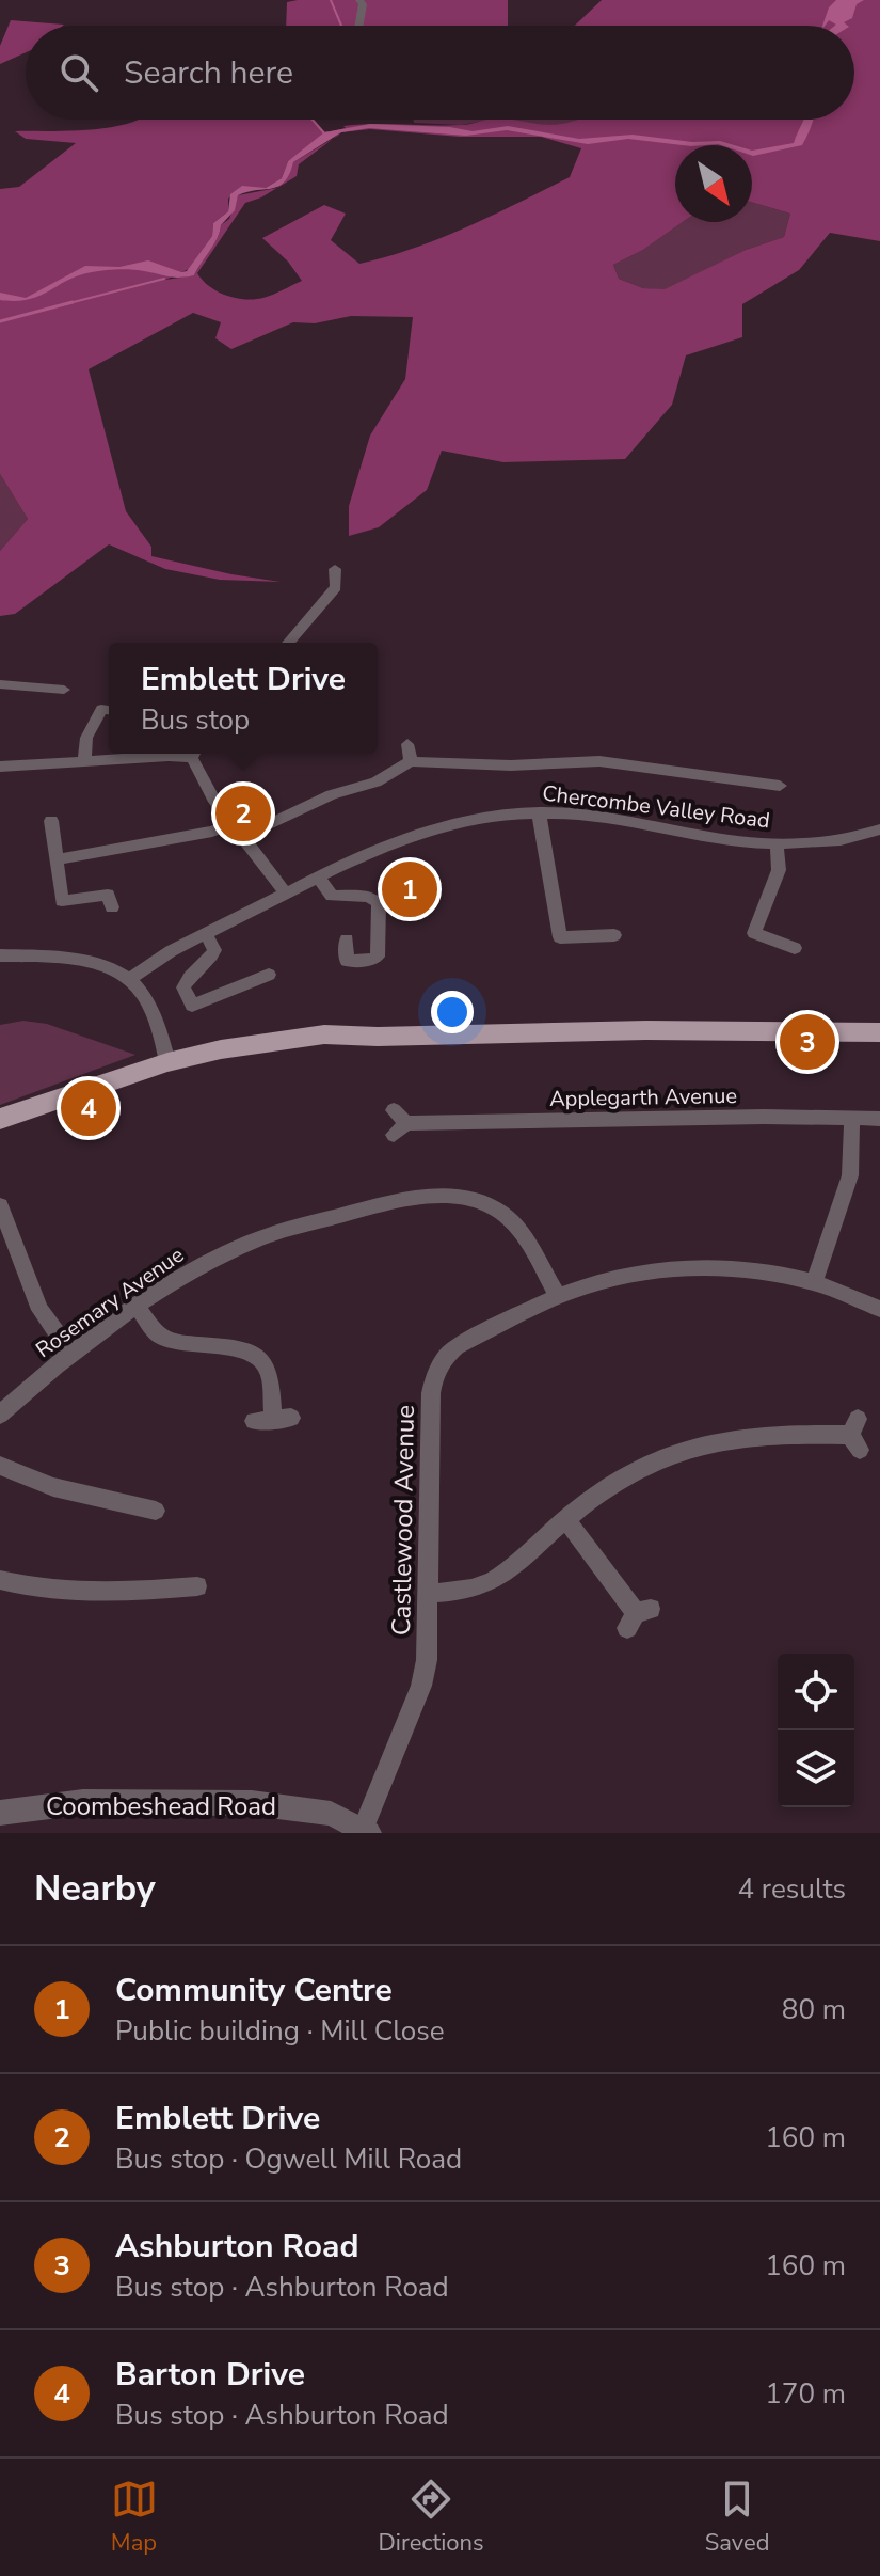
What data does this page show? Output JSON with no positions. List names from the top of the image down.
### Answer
{
  "streets": {
    "street": [
      "Chercombe Valley Road",
      "Applegarth Avenue",
      "Rosemary Avenue",
      "Castlewood Avenue",
      "Coombeshead Road"
    ]
  },
  "crossings": [
    ["Rosemary Avenue", "Castlewood Avenue"],
    ["Castlewood Avenue", "Coombeshead Road"]
  ],
  "north": "bottom right",
  "page": {
    "search": "Search here",
    "popup": ["Emblett Drive", "Bus stop"],
    "pins": [
      "2",
      "1",
      "3",
      "4"
    ],
    "heading": ["Nearby", "4 results"],
    "list": [
      {
        "mark": "1",
        "name": "Community Centre",
        "note": "Public building · Mill Close",
        "value": "80 m"
      },
      {
        "mark": "2",
        "name": "Emblett Drive",
        "note": "Bus stop · Ogwell Mill Road",
        "value": "160 m"
      },
      {
        "mark": "3",
        "name": "Ashburton Road",
        "note": "Bus stop · Ashburton Road",
        "value": "160 m"
      },
      {
        "mark": "4",
        "name": "Barton Drive",
        "note": "Bus stop · Ashburton Road",
        "value": "170 m"
      }
    ],
    "nav": ["Map", "Directions", "Saved"]
  }
}
